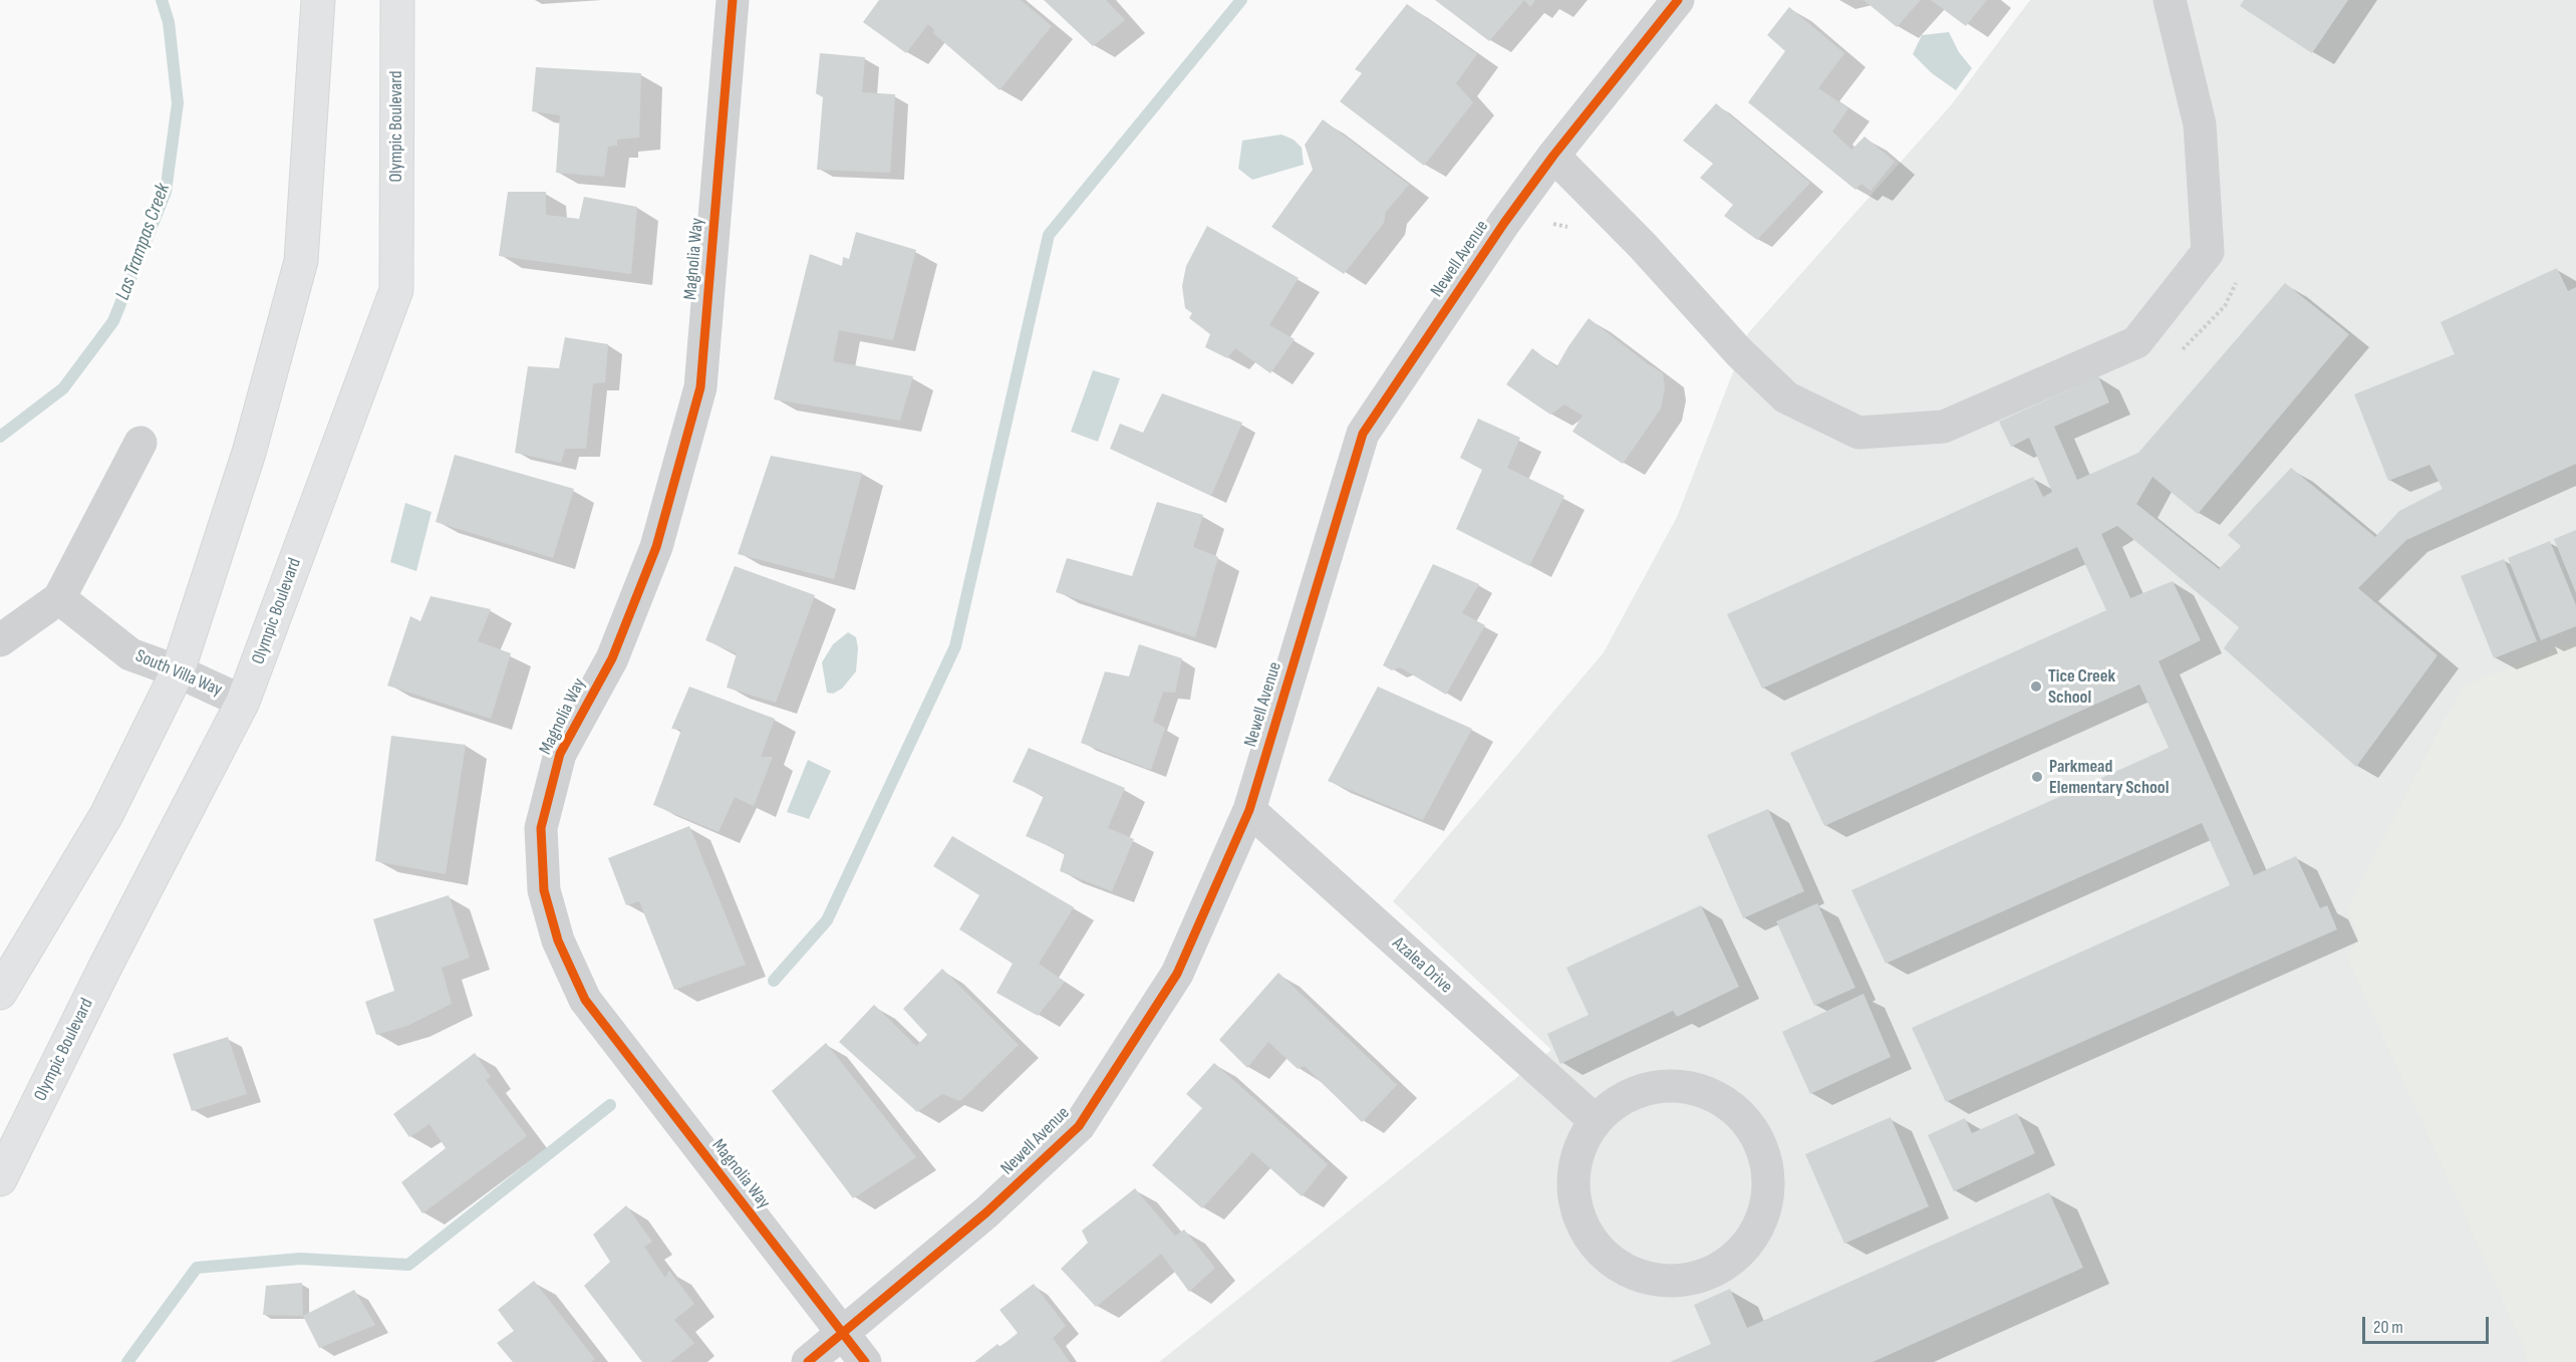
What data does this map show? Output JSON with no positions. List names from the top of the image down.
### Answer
{
  "streets": {
    "main road": ["Olympic Boulevard"],
    "street": [
      "Magnolia Way",
      "Newell Avenue",
      "South Villa Way",
      "Azalea Drive"
    ]
  },
  "crossings": [
    ["Olympic Boulevard", "South Villa Way"],
    ["Magnolia Way", "Newell Avenue"],
    ["Newell Avenue", "Azalea Drive"]
  ],
  "water": ["Las Trampas Creek"],
  "places": ["Tice Creek School", "Parkmead Elementary School"],
  "scale_bar": "20 m"
}
